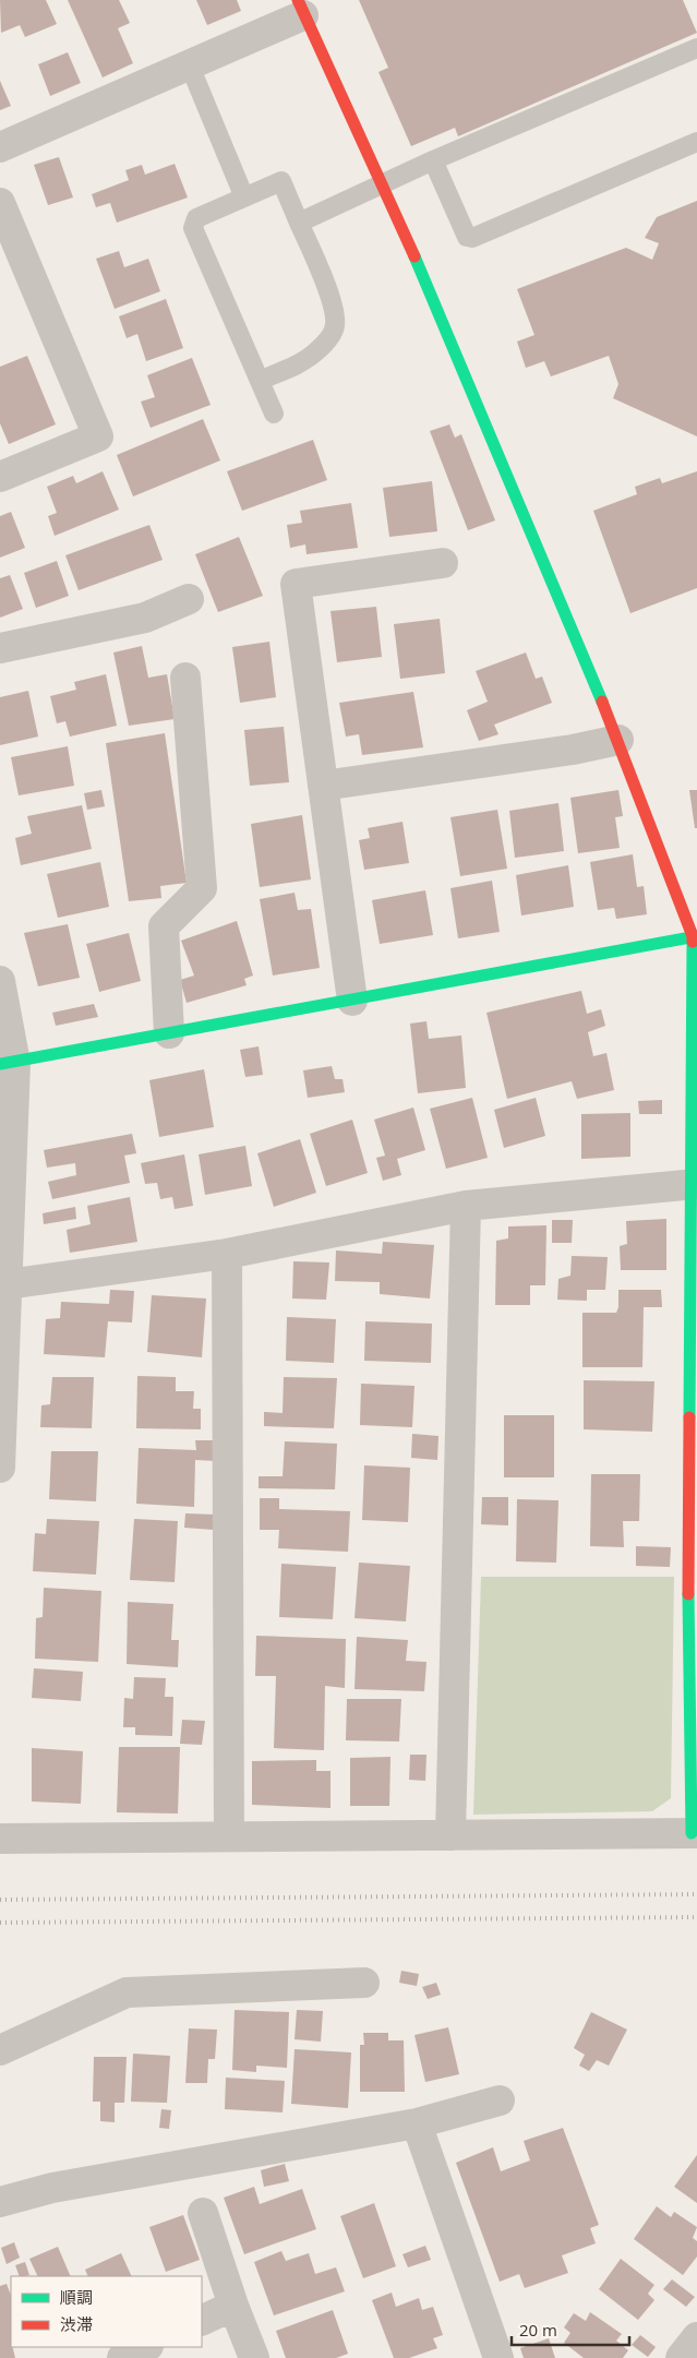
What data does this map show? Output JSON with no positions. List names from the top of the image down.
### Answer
{
  "legend": ["順調", "渋滞"],
  "scale_bar": "20 m"
}
